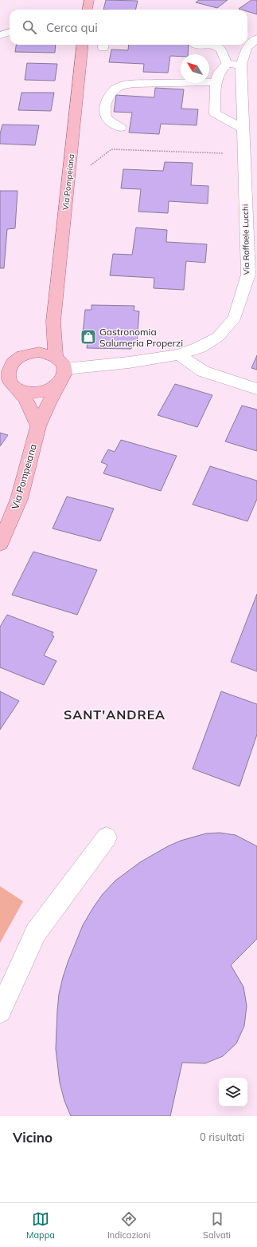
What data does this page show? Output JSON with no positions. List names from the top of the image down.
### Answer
{
  "streets": {
    "main road": ["Via Pompeiana"],
    "street": ["Via Raffaele Lucchi"]
  },
  "crossings": [
    ["Via Pompeiana", "Via Raffaele Lucchi"]
  ],
  "districts": ["SANT'ANDREA"],
  "places": {
    "shop": ["Gastronomia Salumeria Properzi"]
  },
  "north": "top left",
  "page": {
    "search": "Cerca qui",
    "heading": ["Vicino", "0 risultati"],
    "nav": ["Mappa", "Indicazioni", "Salvati"]
  }
}
